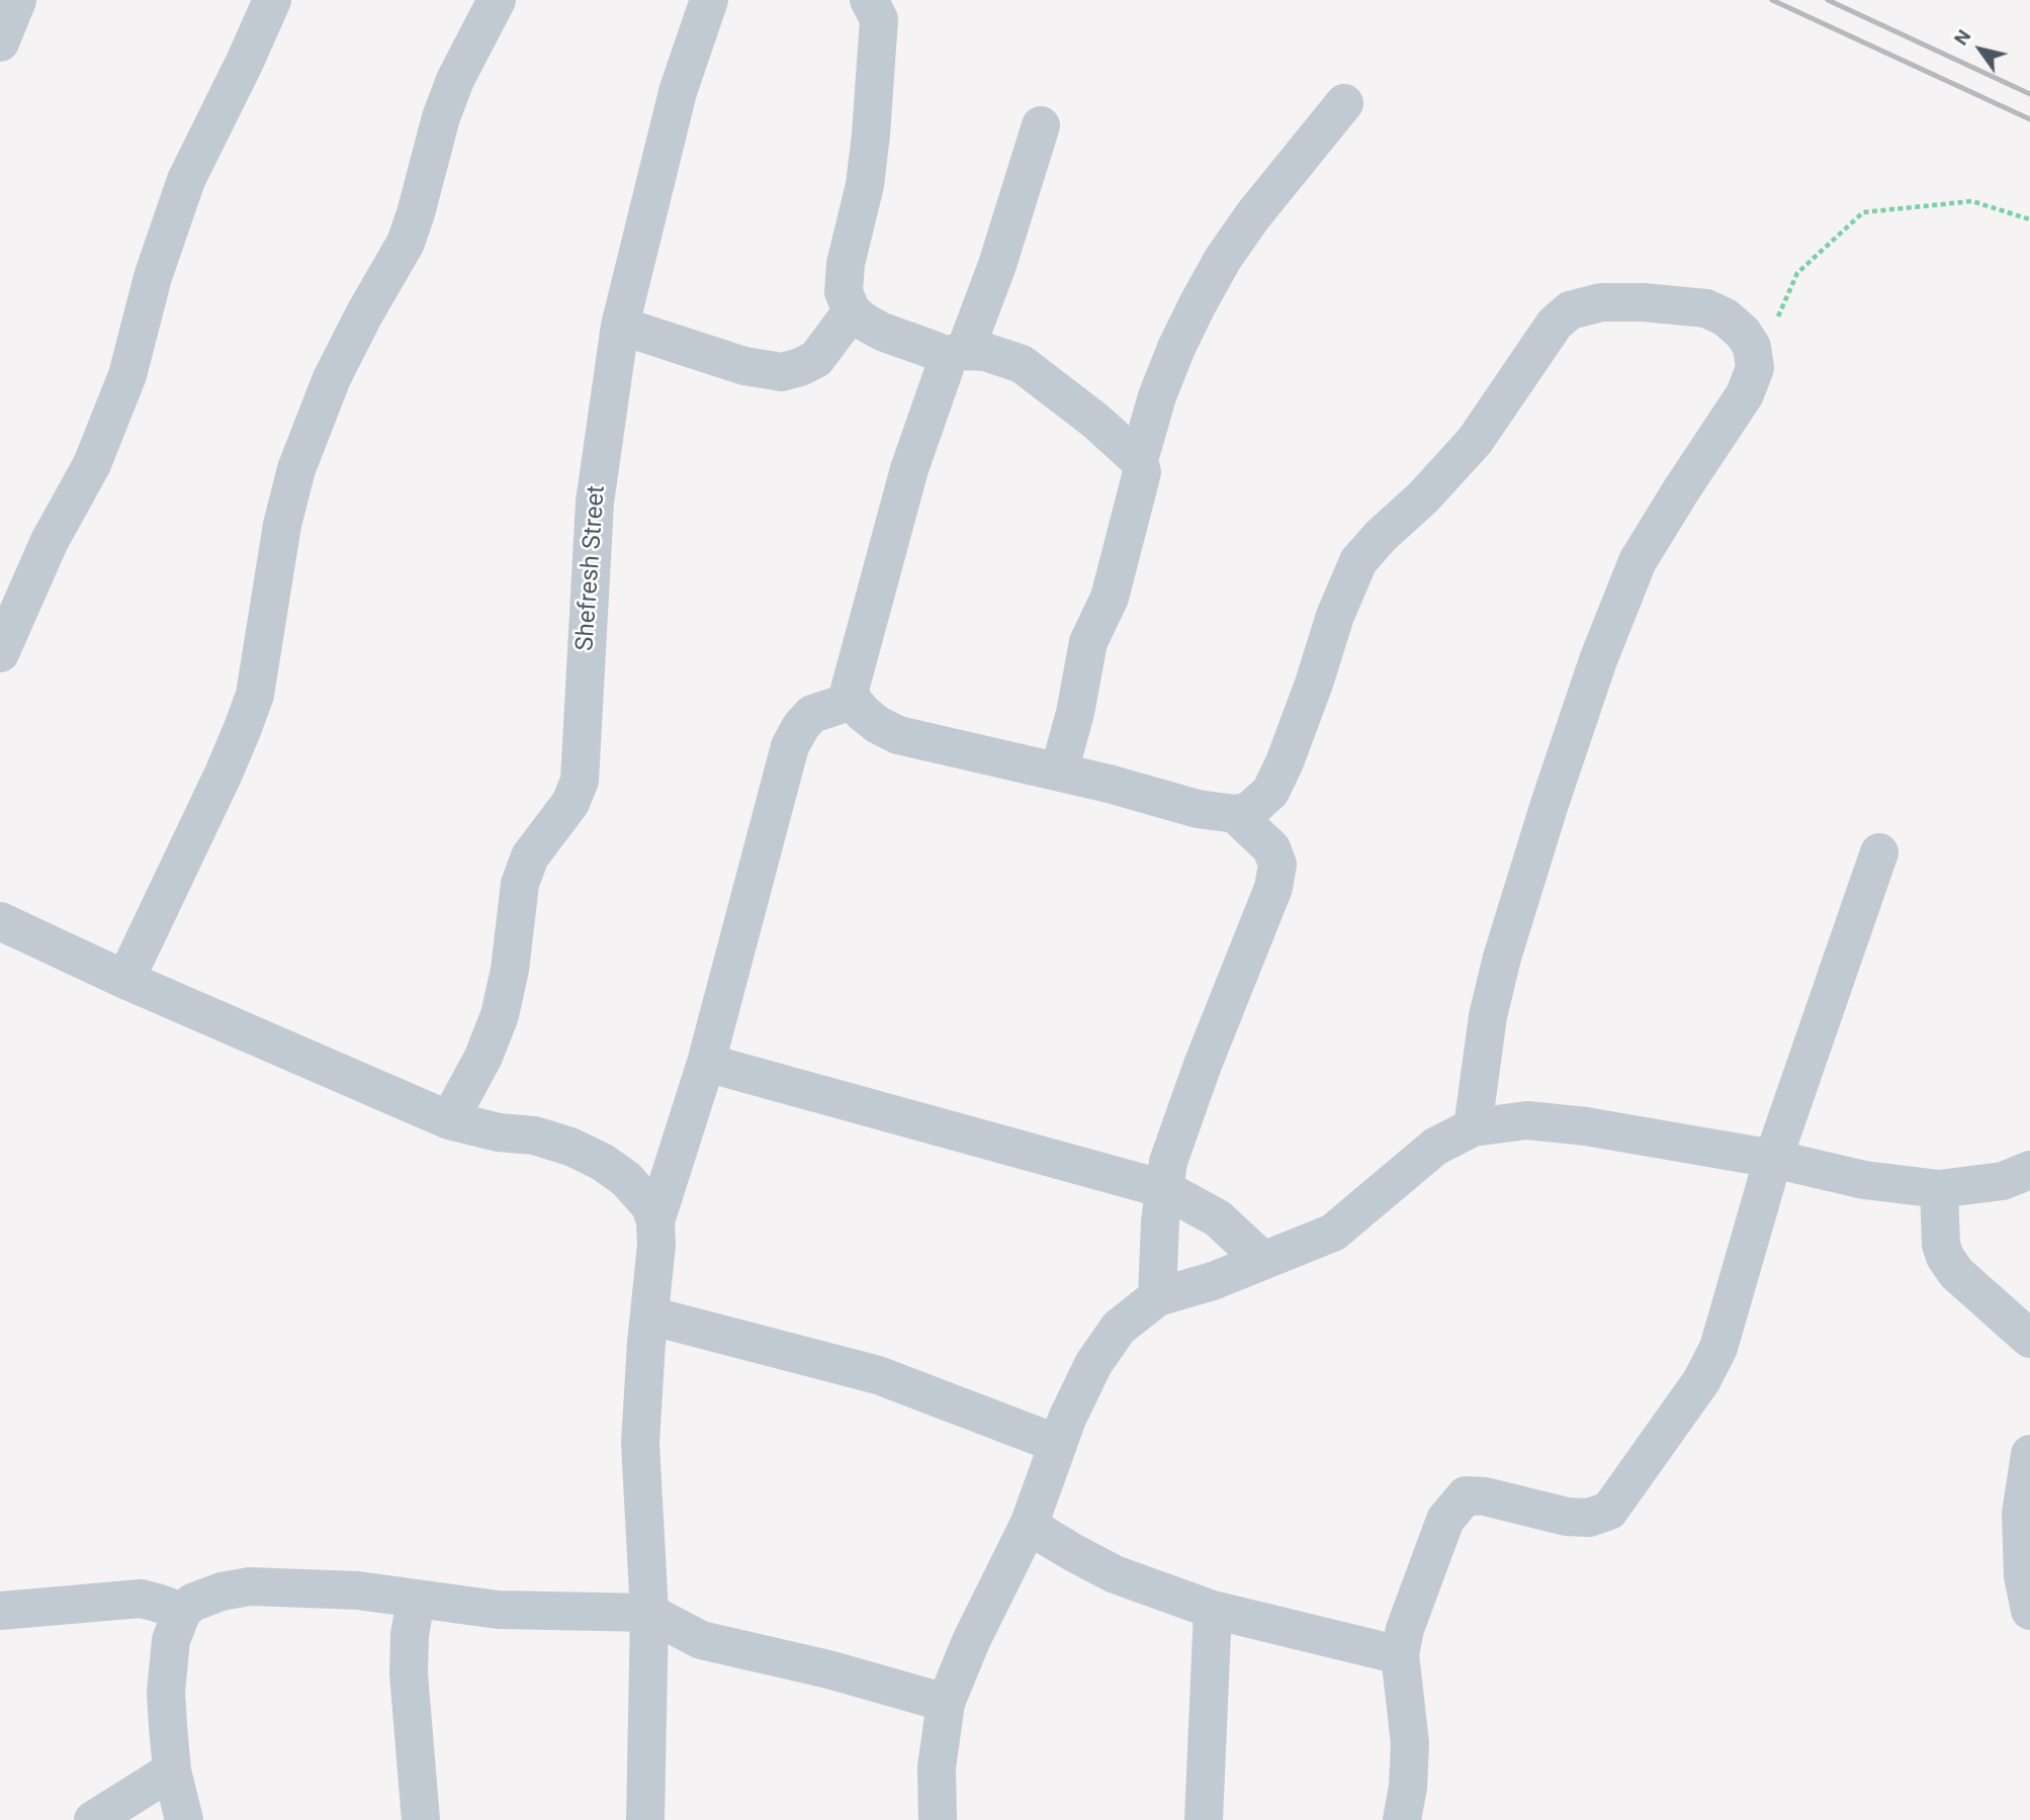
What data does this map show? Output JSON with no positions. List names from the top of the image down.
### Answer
{
  "streets": {
    "street": ["Shefresh Street"]
  },
  "north": "top left"
}
